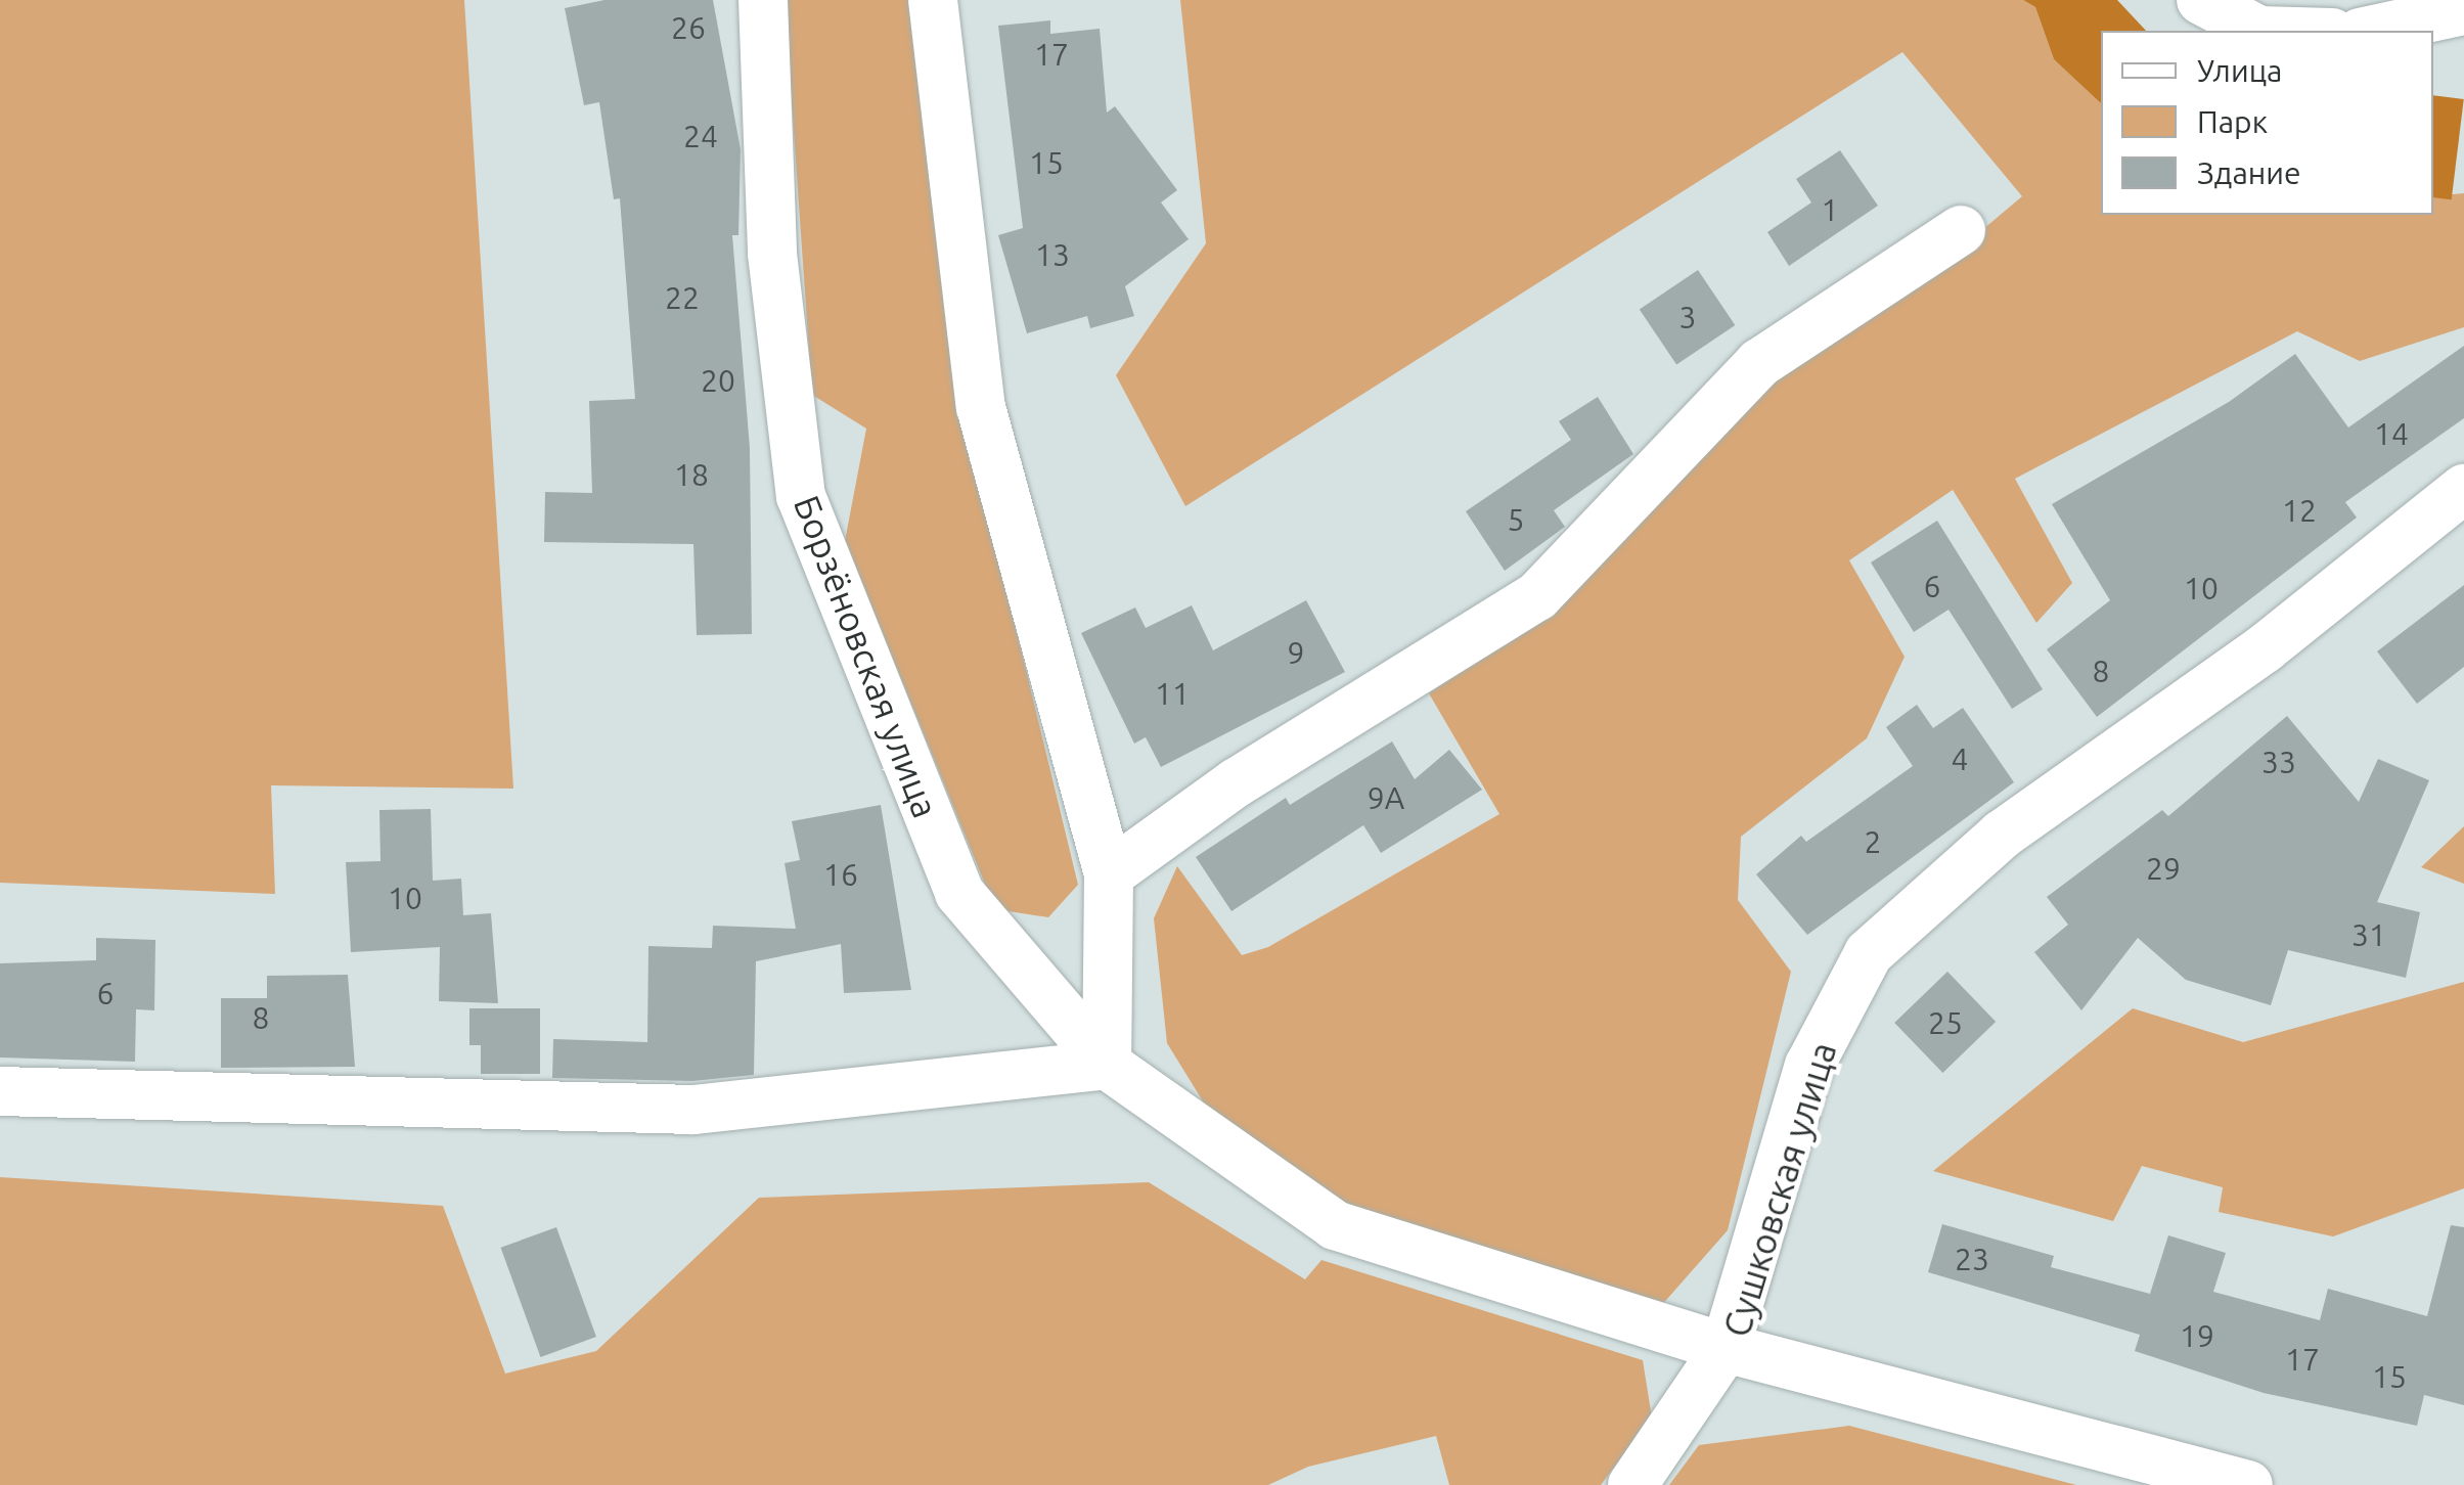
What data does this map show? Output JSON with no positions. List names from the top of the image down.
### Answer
{
  "streets": {
    "street": ["Борзёновская улица", "Сушковская улица"]
  },
  "crossings": [
    ["Борзёновская улица", "Сушковская улица"]
  ],
  "house_numbers": [
    "26",
    "17",
    "24",
    "15",
    "1",
    "13",
    "22",
    "3",
    "20",
    "14",
    "18",
    "12",
    "5",
    "6",
    "10",
    "9",
    "8",
    "11",
    "4",
    "33",
    "9А",
    "2",
    "29",
    "16",
    "10",
    "31",
    "6",
    "8",
    "25",
    "23",
    "19",
    "17",
    "15"
  ],
  "legend": ["Улица", "Парк", "Здание"]
}
